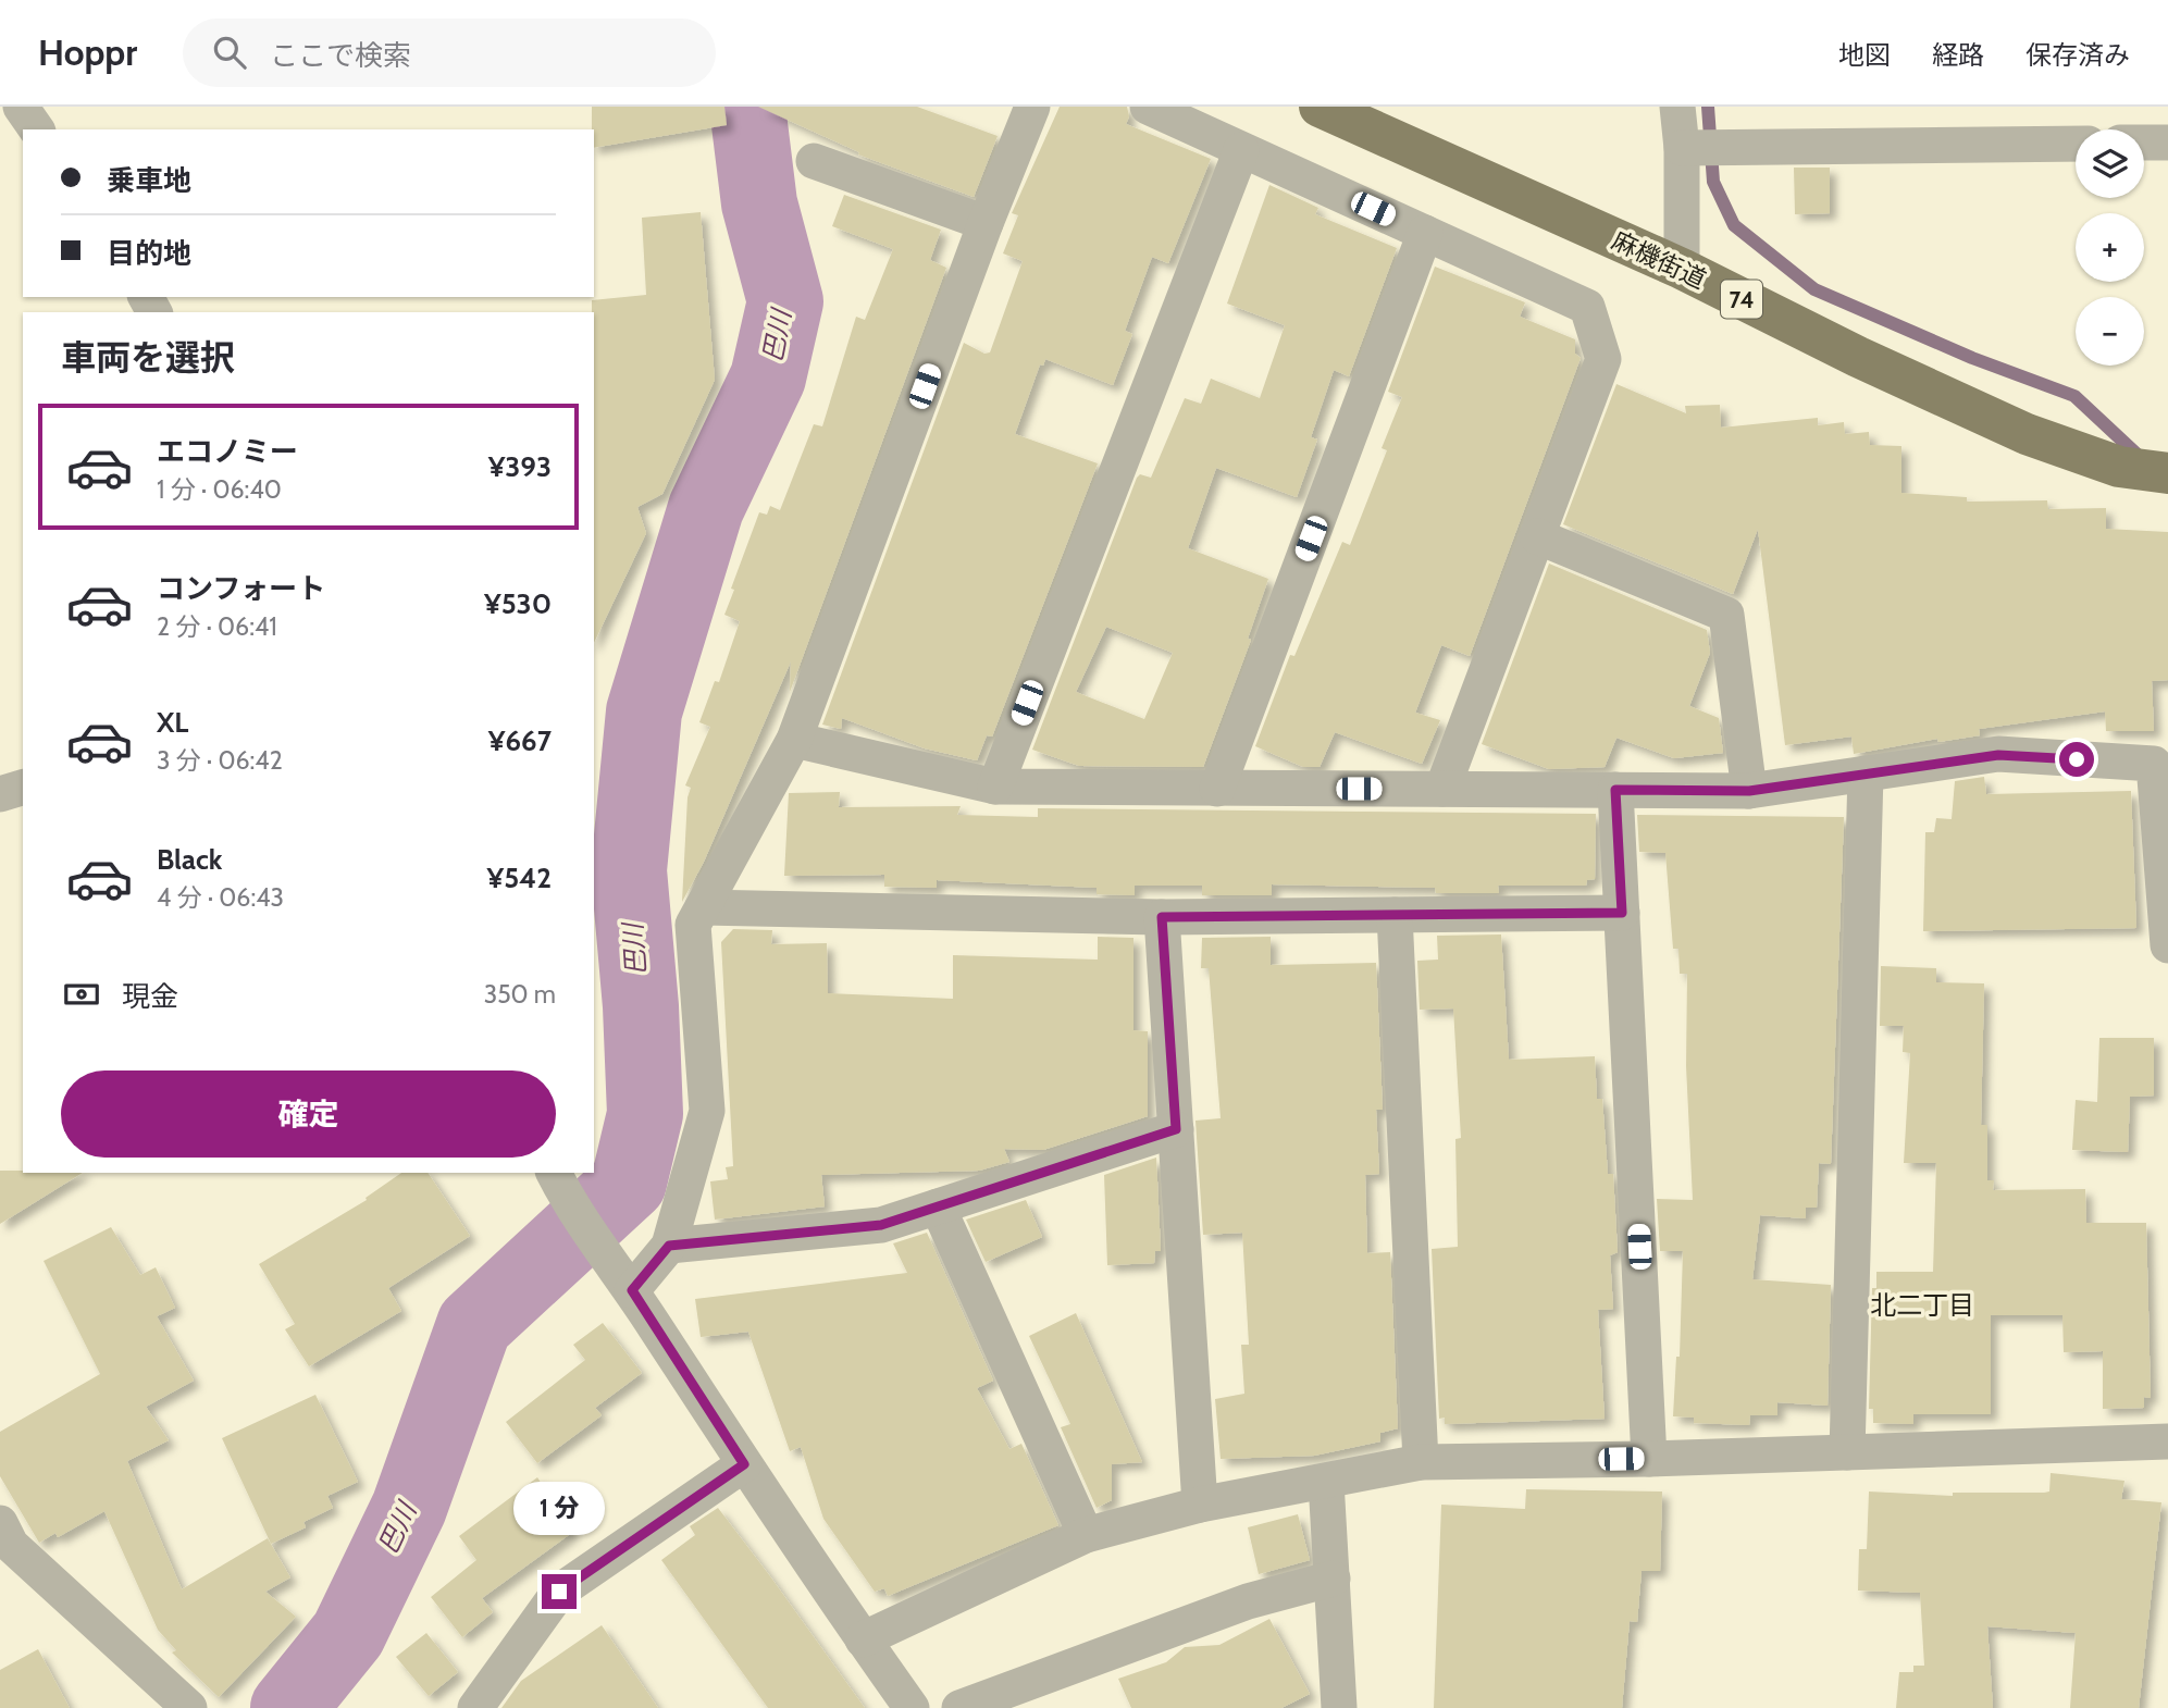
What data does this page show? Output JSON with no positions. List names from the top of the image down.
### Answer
{
  "streets": {
    "main road": ["麻機街道", "74"]
  },
  "districts": ["北二丁目"],
  "water": ["巴川"],
  "page": {
    "header": "Hoppr",
    "search": "ここで検索",
    "nav": ["地図", "経路", "保存済み"],
    "map_buttons": ["+", "−"],
    "banner": ["乗車地", "目的地"],
    "heading": "車両を選択",
    "list": [
      {
        "name": "エコノミー",
        "note": "1 分 · 06:40",
        "value": "¥393"
      },
      {
        "name": "コンフォート",
        "note": "2 分 · 06:41",
        "value": "¥530"
      },
      {
        "name": "XL",
        "note": "3 分 · 06:42",
        "value": "¥667"
      },
      {
        "name": "Black",
        "note": "4 分 · 06:43",
        "value": "¥542"
      }
    ],
    "pay": ["現金", "350 m"],
    "buttons": "確定",
    "bubble": "1 分"
  }
}
